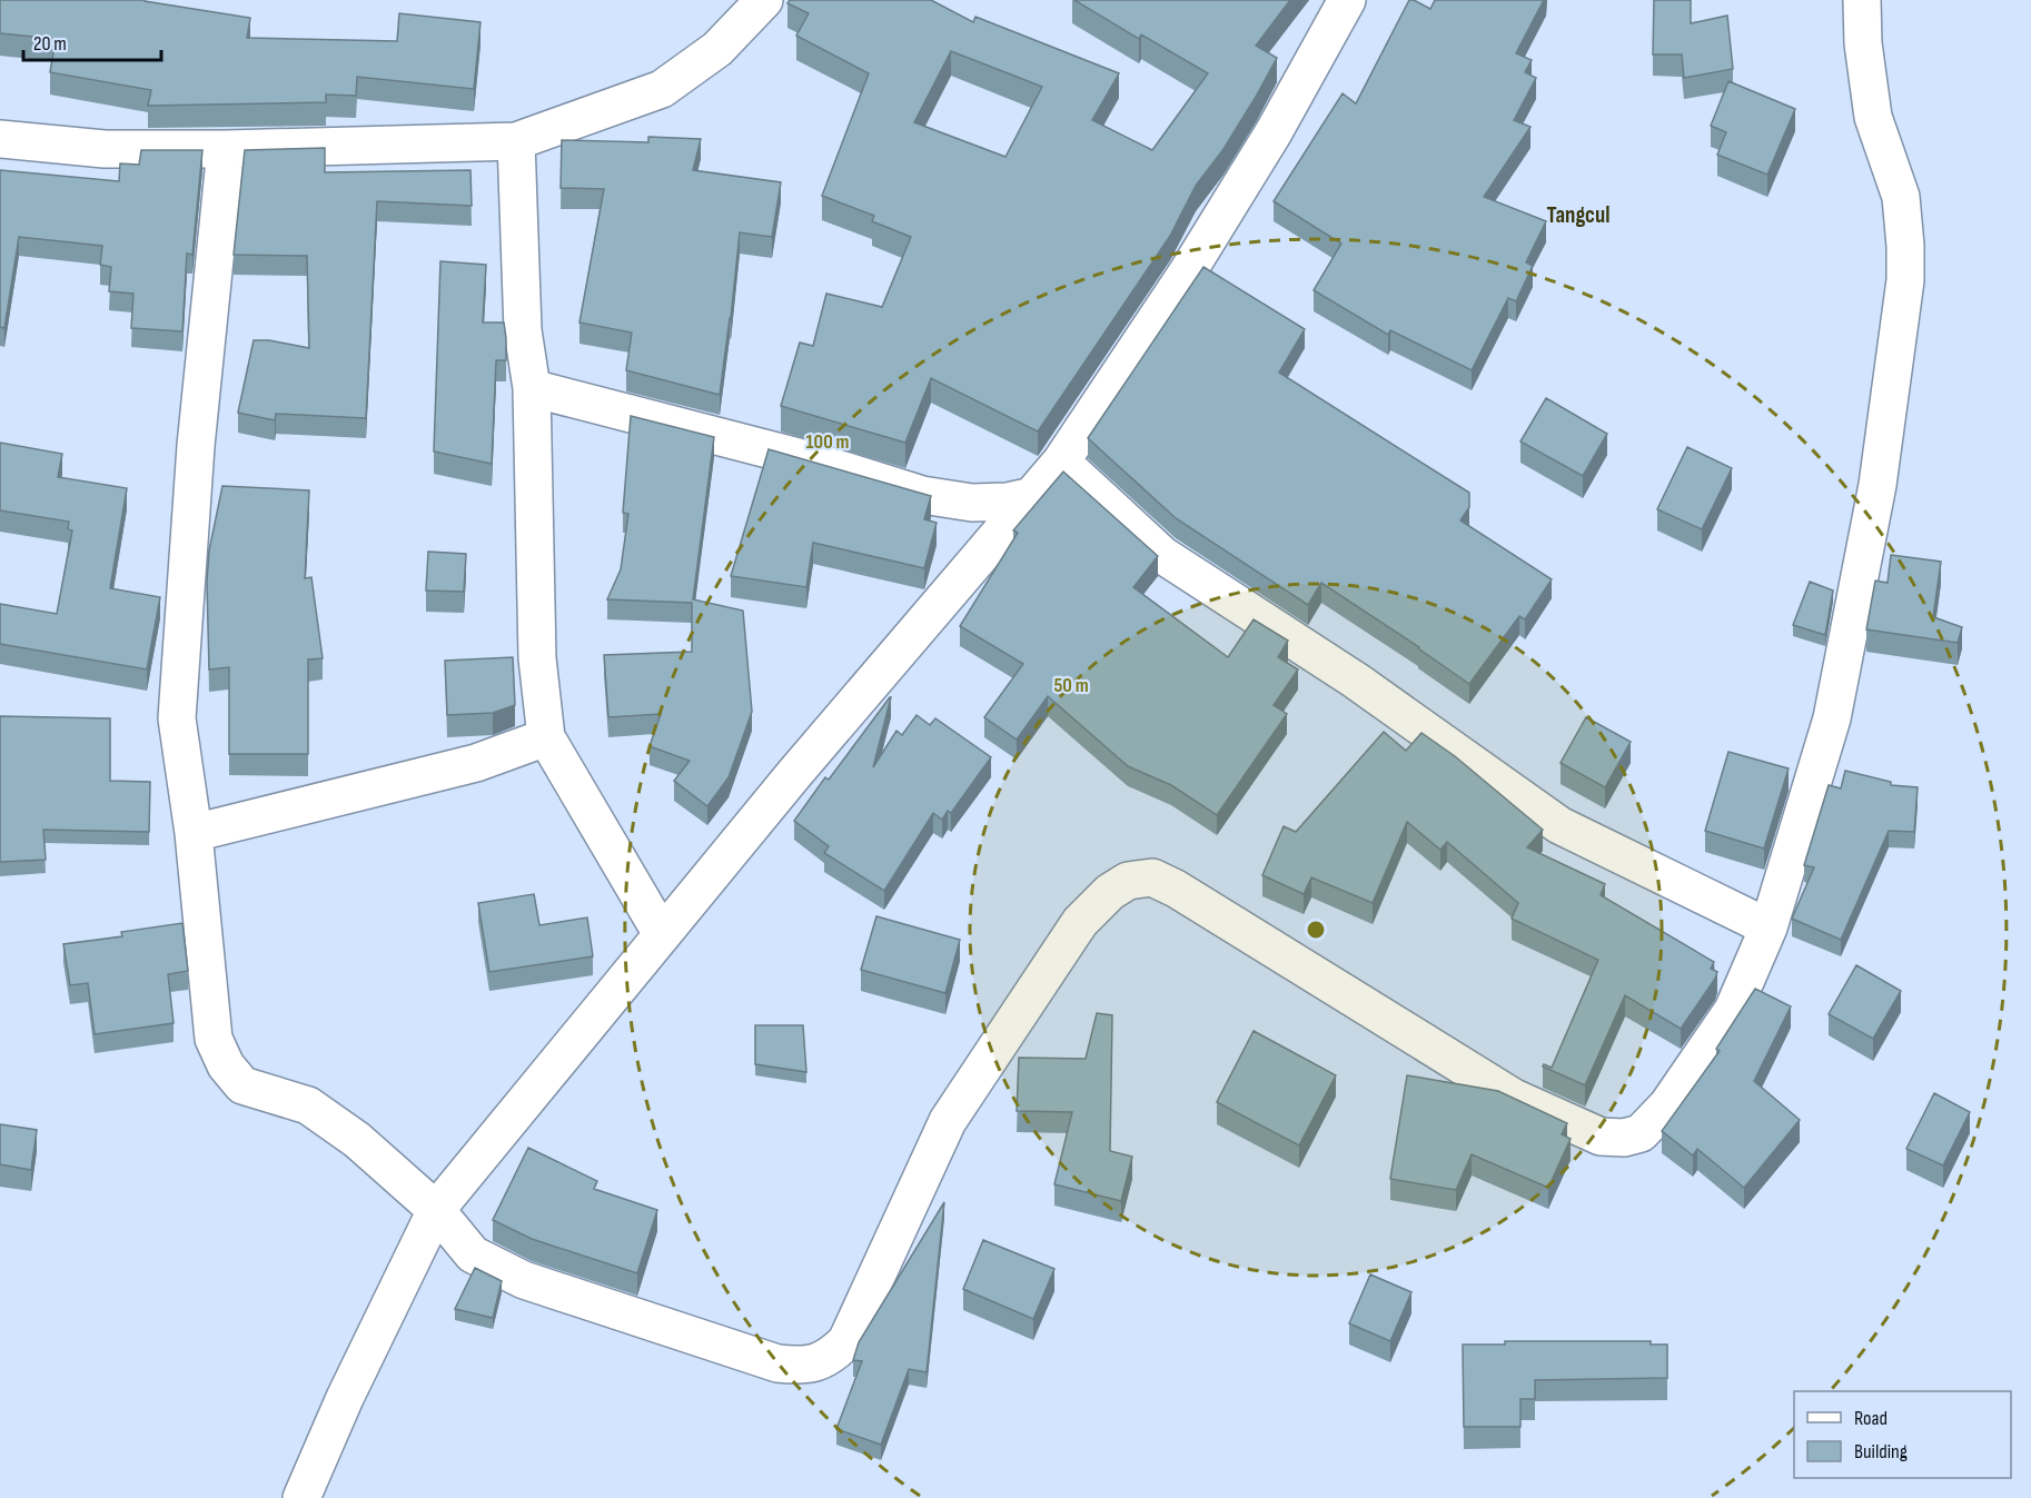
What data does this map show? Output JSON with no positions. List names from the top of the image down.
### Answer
{
  "districts": ["Tangcul"],
  "legend": ["Road", "Building"],
  "scale_bar": "20 m",
  "rings": ["100 m", "50 m"]
}
